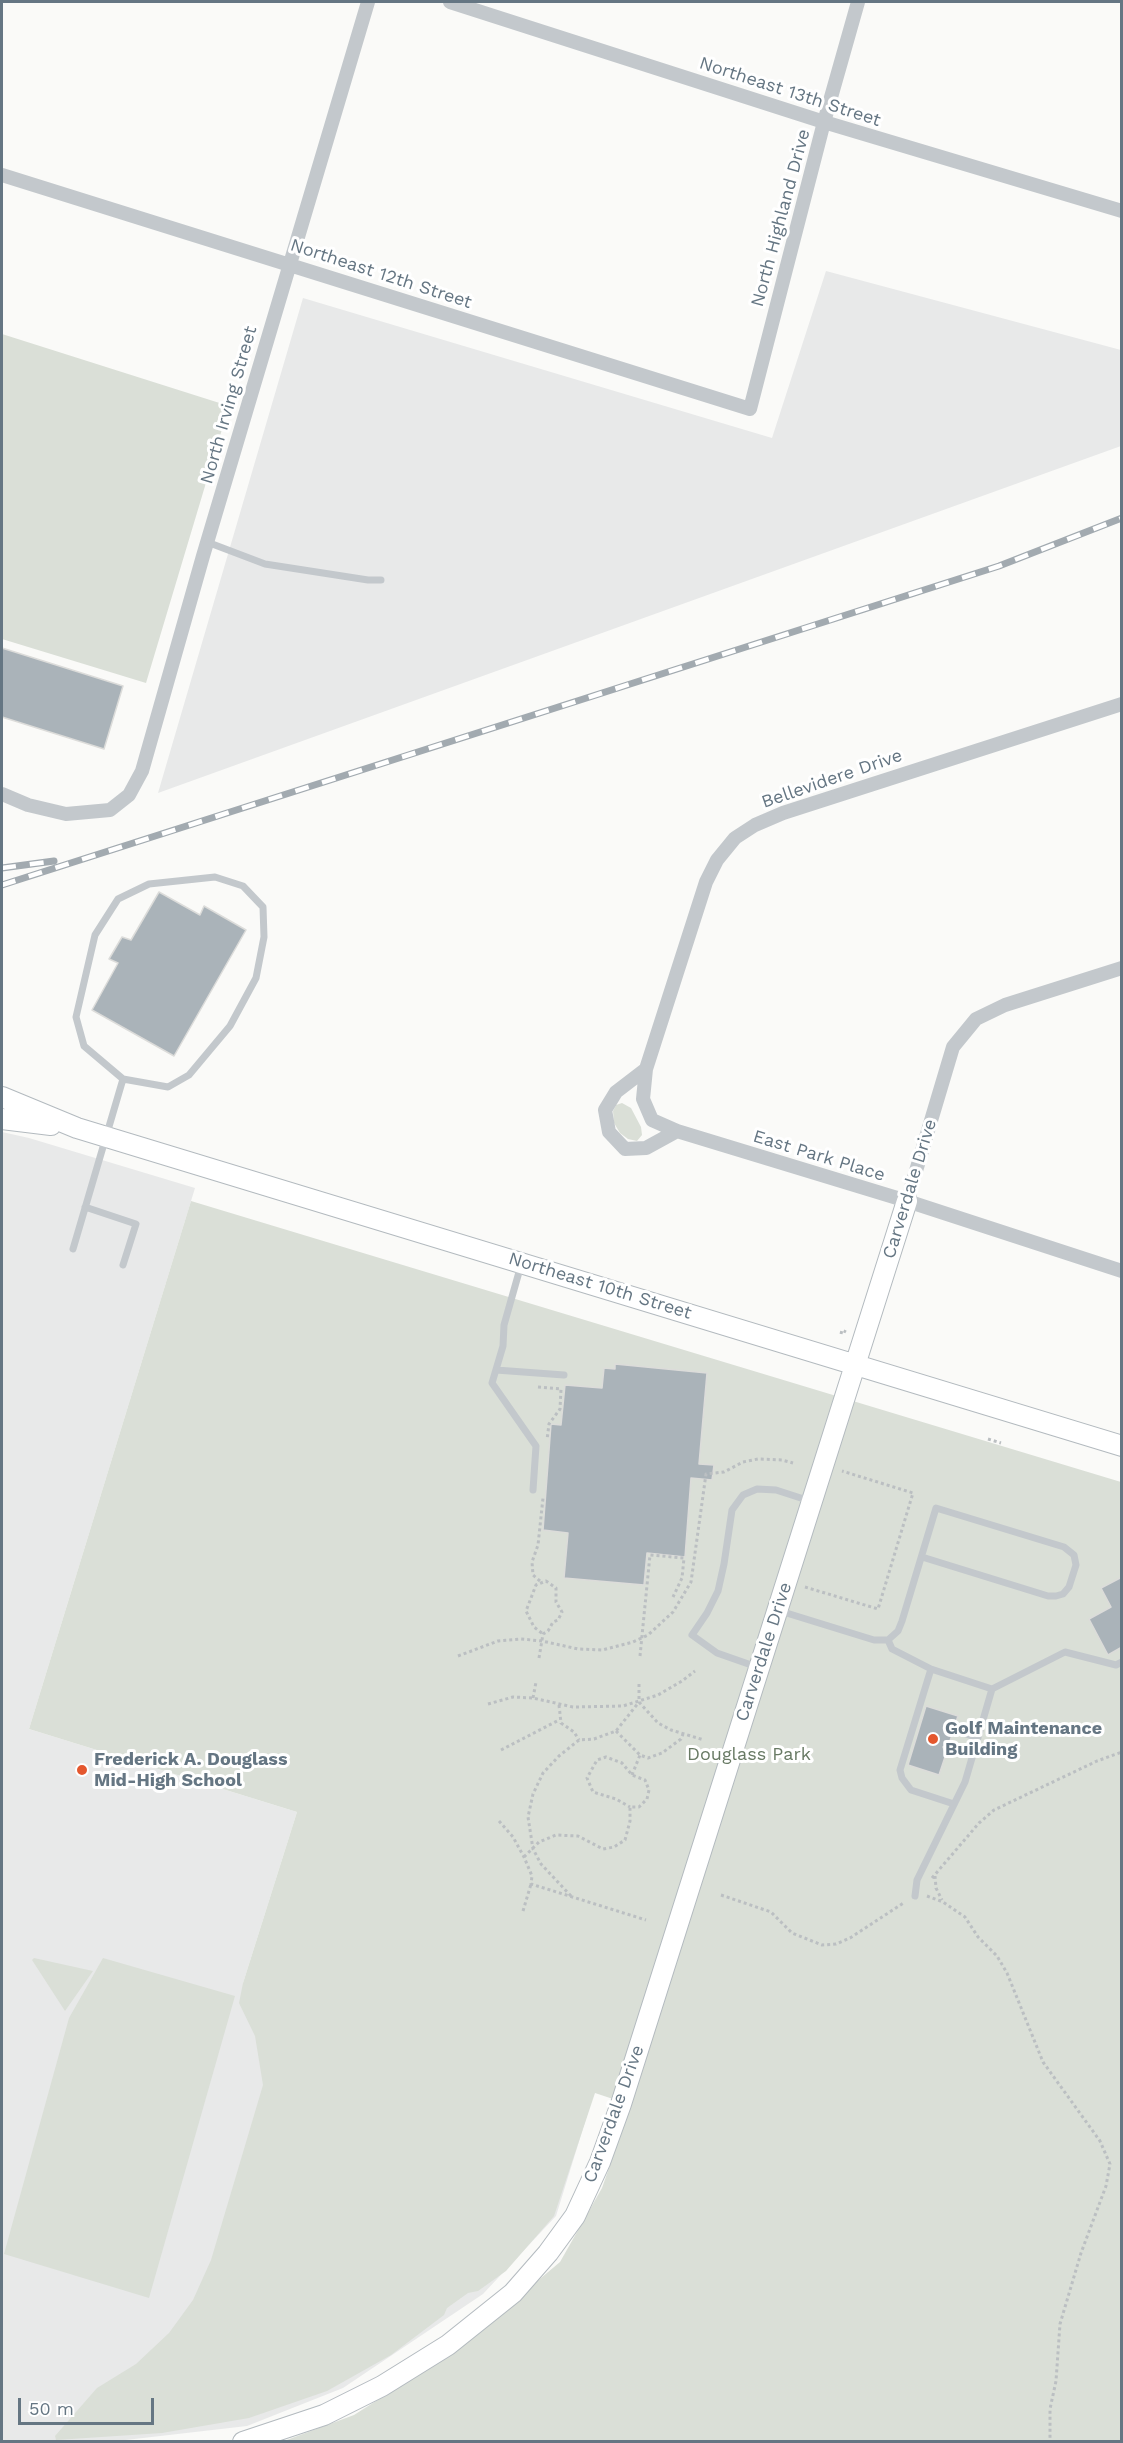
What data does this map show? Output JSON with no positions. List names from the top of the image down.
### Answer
{
  "streets": {
    "street": [
      "Northeast 13th Street",
      "North Highland Drive",
      "Northeast 12th Street",
      "North Irving Street",
      "Bellevidere Drive",
      "East Park Place",
      "Carverdale Drive",
      "Northeast 10th Street"
    ]
  },
  "crossings": [
    ["Northeast 13th Street", "North Highland Drive"],
    ["North Highland Drive", "Northeast 12th Street"],
    ["Northeast 12th Street", "North Irving Street"],
    ["Bellevidere Drive", "East Park Place"],
    ["East Park Place", "Carverdale Drive"],
    ["Carverdale Drive", "Northeast 10th Street"]
  ],
  "parks": ["Douglass Park"],
  "places": ["Golf Maintenance Building", "Frederick A. Douglass Mid-High School"],
  "scale_bar": "50 m"
}
